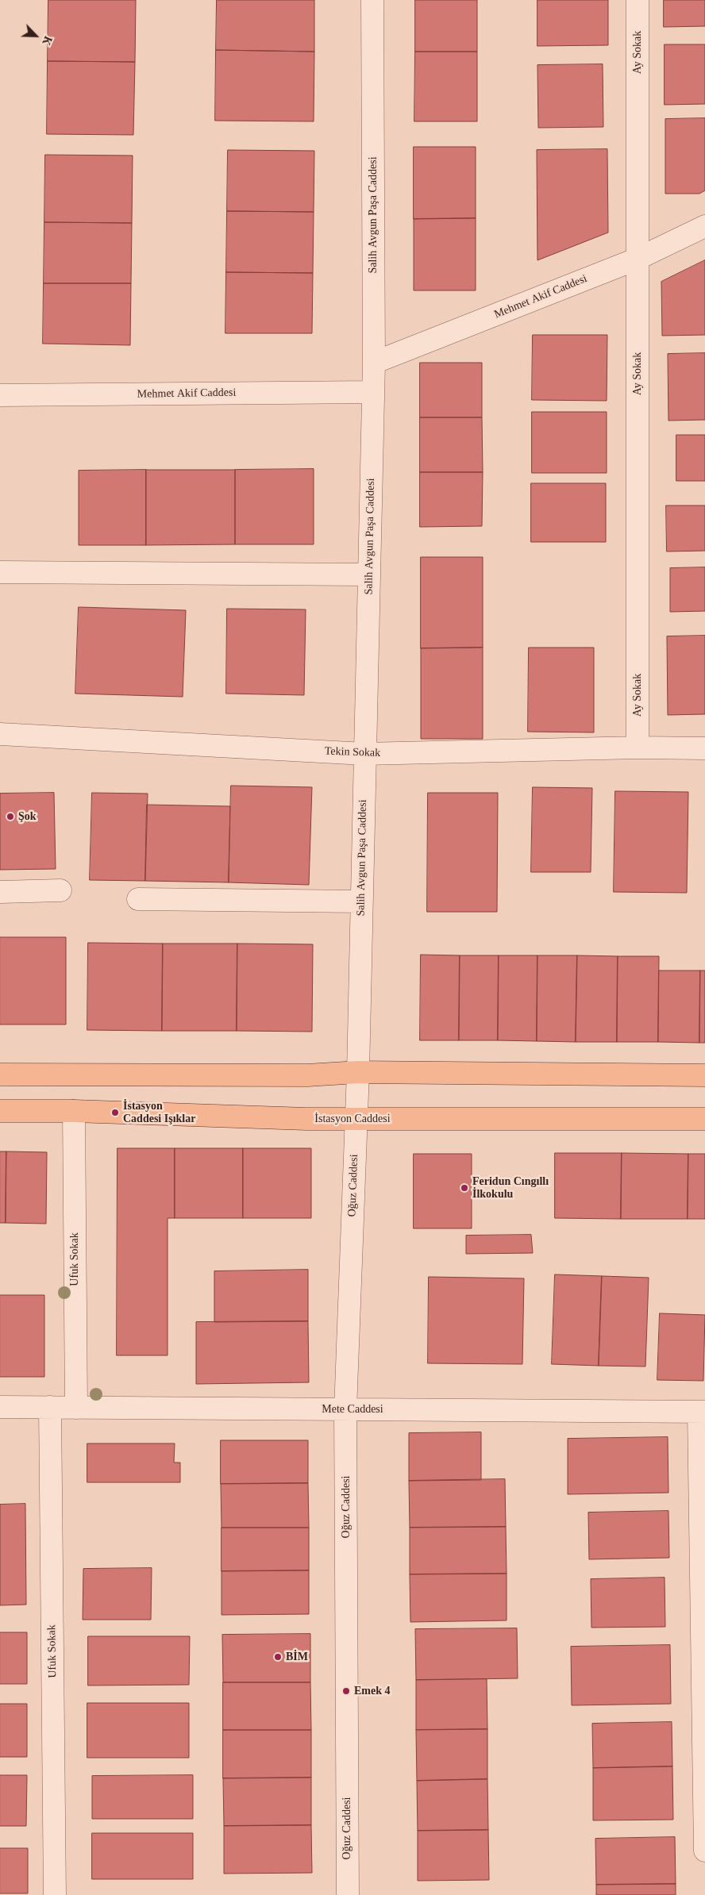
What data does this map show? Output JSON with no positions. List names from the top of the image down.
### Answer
{
  "streets": {
    "main road": ["İstasyon Caddesi"],
    "street": [
      "Ay Sokak",
      "Salih Avgun Paşa Caddesi",
      "Mehmet Akif Caddesi",
      "Tekin Sokak",
      "Oğuz Caddesi",
      "Ufuk Sokak",
      "Mete Caddesi"
    ]
  },
  "crossings": [
    ["Ay Sokak", "Mehmet Akif Caddesi"],
    ["Ay Sokak", "Tekin Sokak"],
    ["Salih Avgun Paşa Caddesi", "Mehmet Akif Caddesi"],
    ["Salih Avgun Paşa Caddesi", "Tekin Sokak"],
    ["Salih Avgun Paşa Caddesi", "İstasyon Caddesi"],
    ["Salih Avgun Paşa Caddesi", "Oğuz Caddesi"],
    ["İstasyon Caddesi", "Oğuz Caddesi"],
    ["İstasyon Caddesi", "Ufuk Sokak"],
    ["Oğuz Caddesi", "Mete Caddesi"],
    ["Ufuk Sokak", "Mete Caddesi"]
  ],
  "places": [
    "Şok",
    "İstasyon Caddesi Işıklar",
    "Feridun Cıngıllı İlkokulu",
    "BİM",
    "Emek 4"
  ],
  "north": "bottom right"
}
